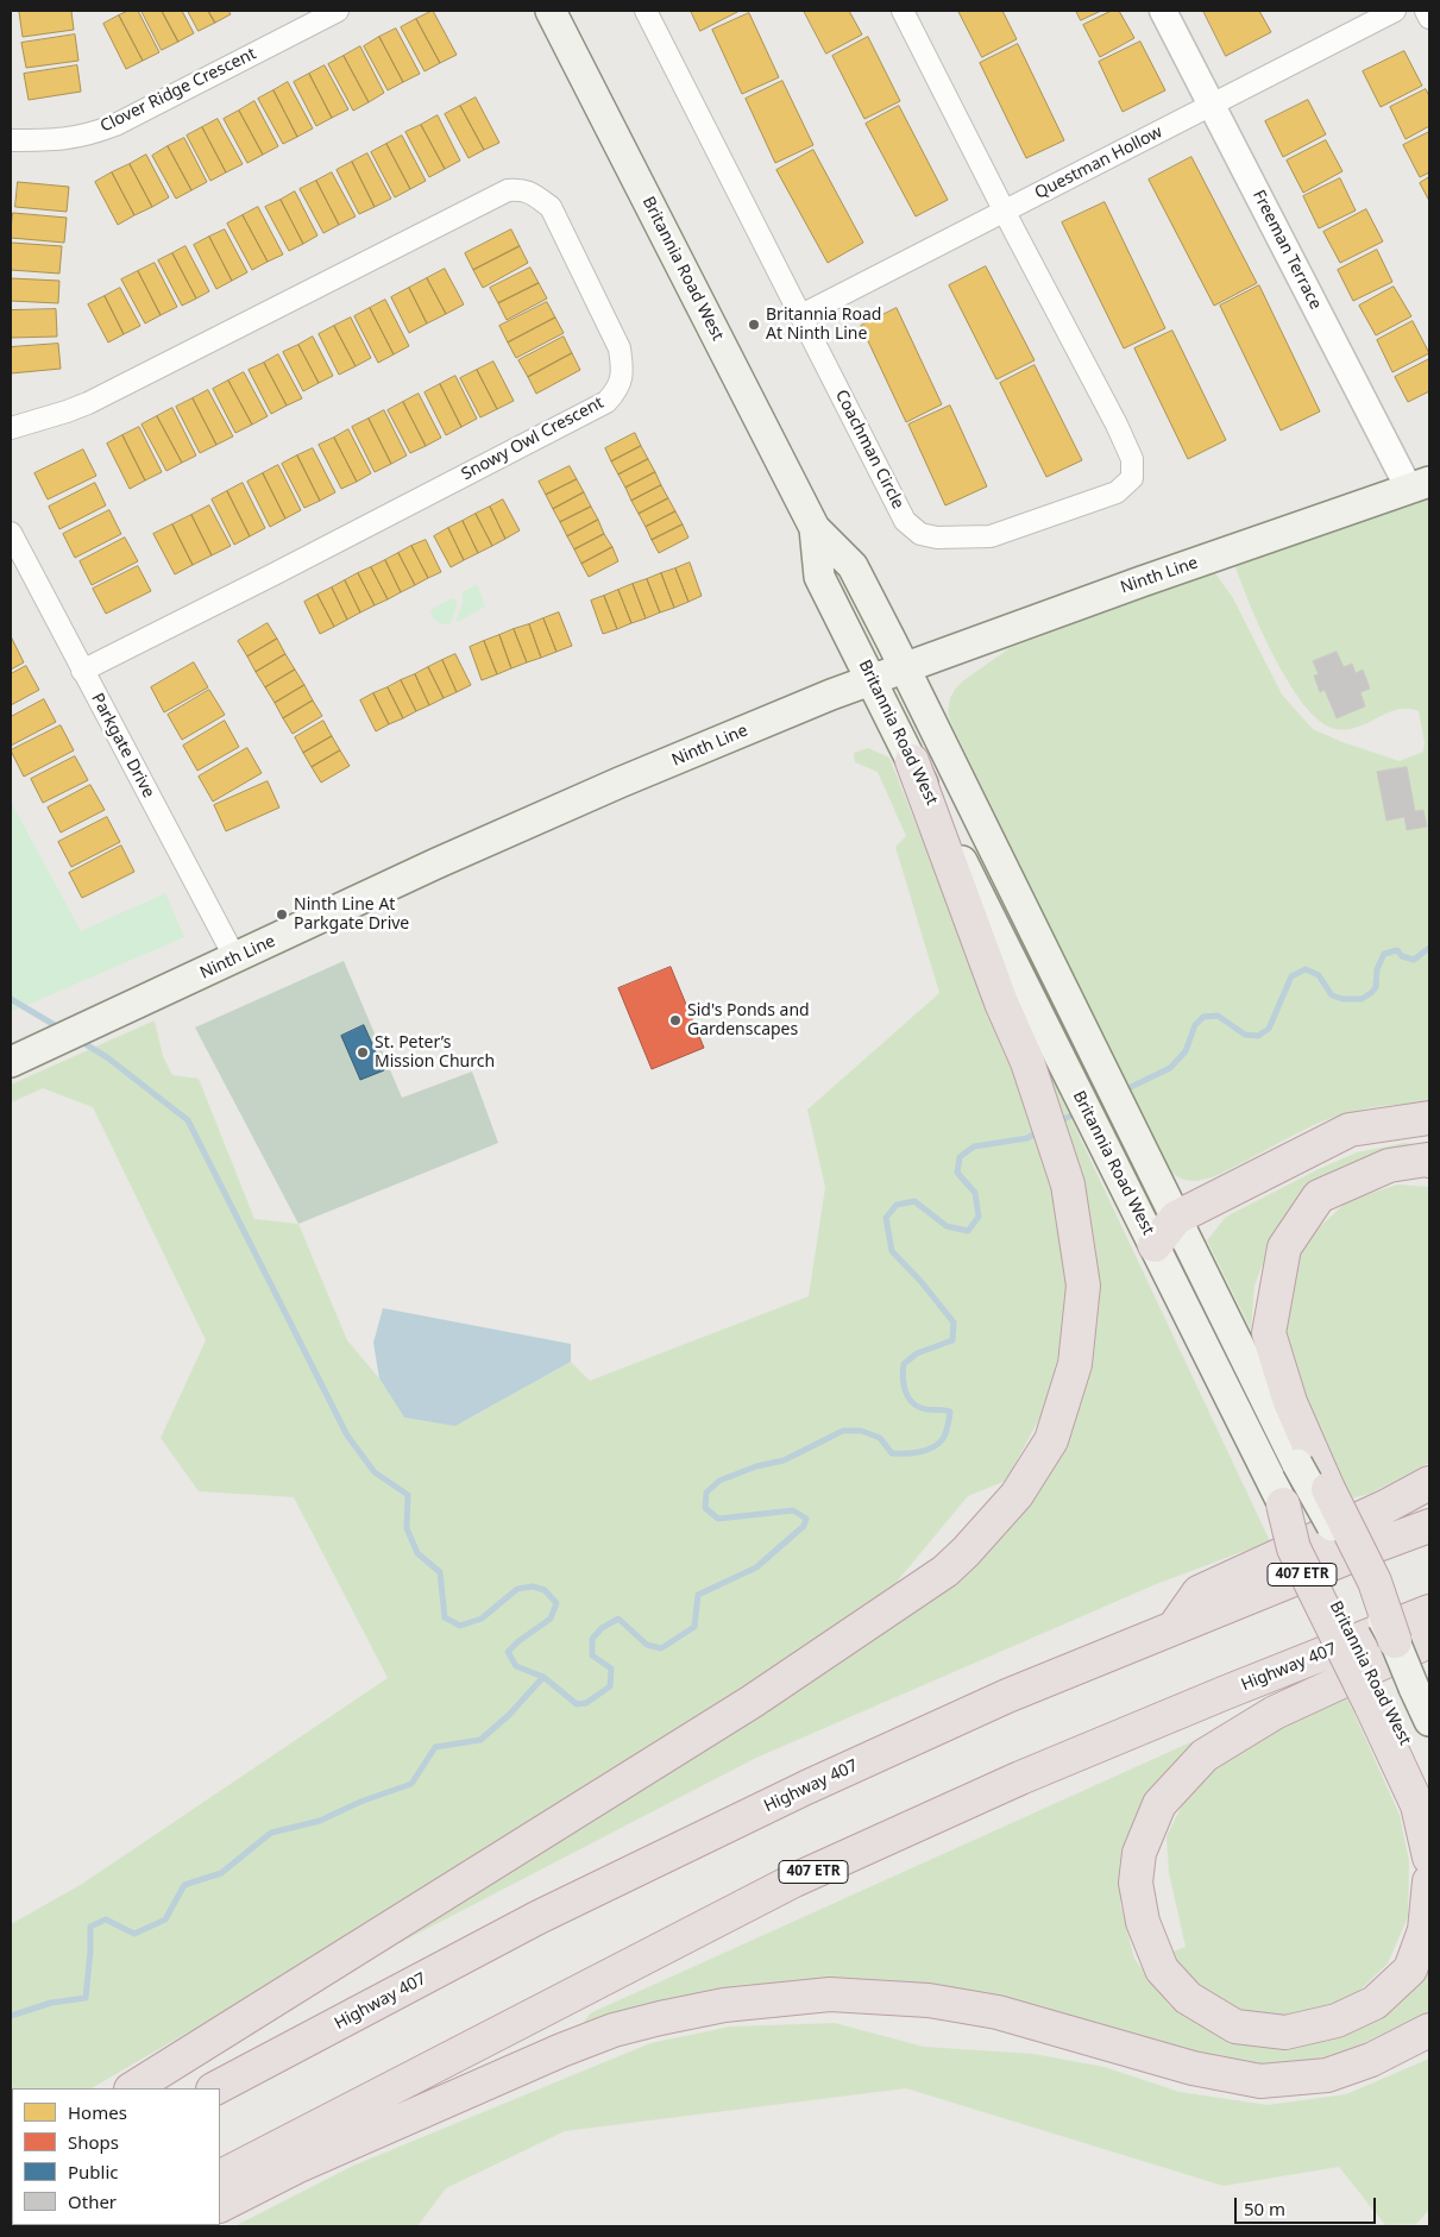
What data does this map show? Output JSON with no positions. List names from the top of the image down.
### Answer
{
  "streets": {
    "highway": ["407 ETR", "Highway 407"],
    "main road": ["Britannia Road West", "Ninth Line"],
    "street": [
      "Clover Ridge Crescent",
      "Questman Hollow",
      "Freeman Terrace",
      "Snowy Owl Crescent",
      "Coachman Circle",
      "Parkgate Drive"
    ]
  },
  "crossings": [
    ["Questman Hollow", "Freeman Terrace"],
    ["Questman Hollow", "Coachman Circle"],
    ["Freeman Terrace", "Ninth Line"],
    ["Britannia Road West", "Ninth Line"],
    ["Snowy Owl Crescent", "Parkgate Drive"],
    ["Ninth Line", "Parkgate Drive"]
  ],
  "places": [
    "Britannia Road At Ninth Line",
    "Ninth Line At Parkgate Drive",
    "Sid's Ponds and Gardenscapes",
    "St. Peter’s Mission Church"
  ],
  "legend": [
    "Homes",
    "Shops",
    "Public",
    "Other"
  ],
  "scale_bar": "50 m"
}
